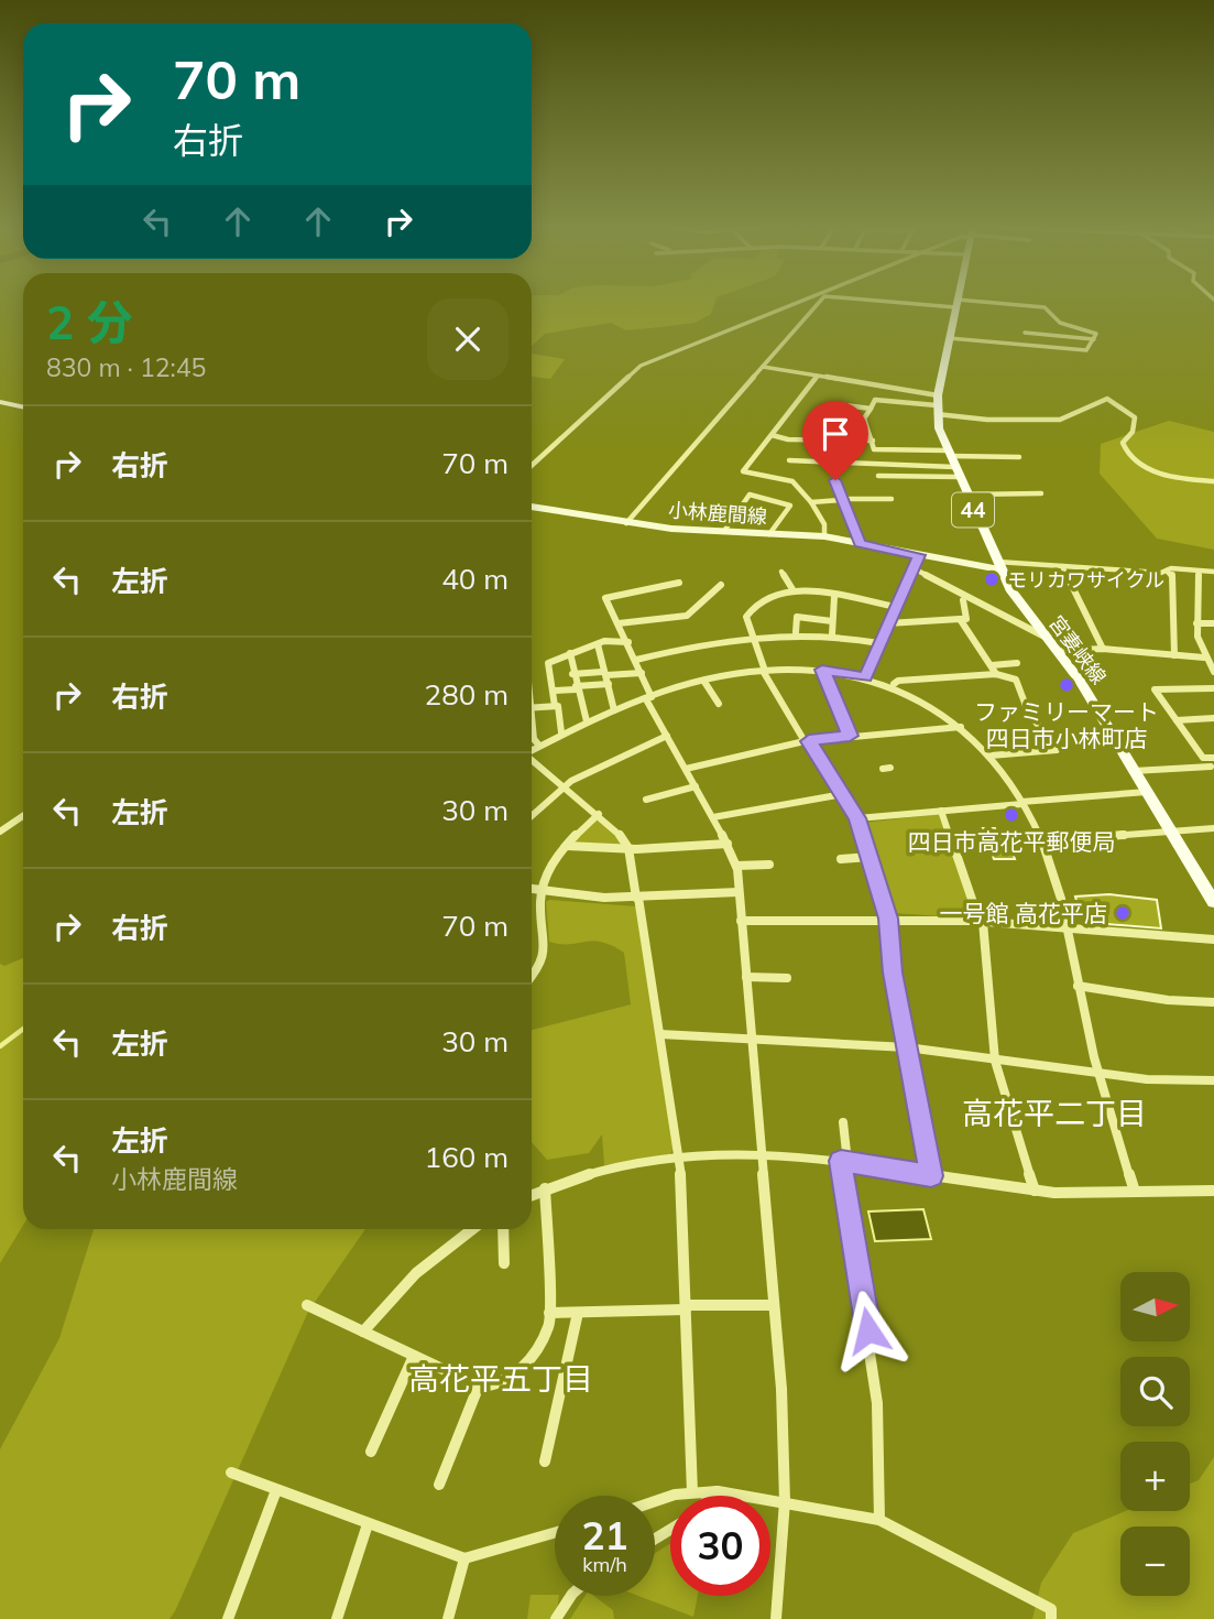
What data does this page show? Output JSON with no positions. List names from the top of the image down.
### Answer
{
  "streets": {
    "main road": ["44", "小林鹿間線", "宮妻峡線"]
  },
  "crossings": [
    ["小林鹿間線", "宮妻峡線"]
  ],
  "districts": ["高花平二丁目", "高花平五丁目"],
  "places": [
    "モリカワサイクル",
    "ファミリーマート 四日市小林町店",
    "四日市高花平郵便局",
    "一号館 高花平店"
  ],
  "north": "right",
  "page": {
    "turn": ["70 m", "右折"],
    "heading": ["2 分", "830 m · 12:45"],
    "list": [
      {
        "name": "右折",
        "value": "70 m"
      },
      {
        "name": "左折",
        "value": "40 m"
      },
      {
        "name": "右折",
        "value": "280 m"
      },
      {
        "name": "左折",
        "value": "30 m"
      },
      {
        "name": "右折",
        "value": "70 m"
      },
      {
        "name": "左折",
        "value": "30 m"
      },
      {
        "name": "左折",
        "note": "小林鹿間線",
        "value": "160 m"
      }
    ],
    "map_buttons": ["+", "−"],
    "speed": "21 km/h",
    "limit": "30"
  }
}
